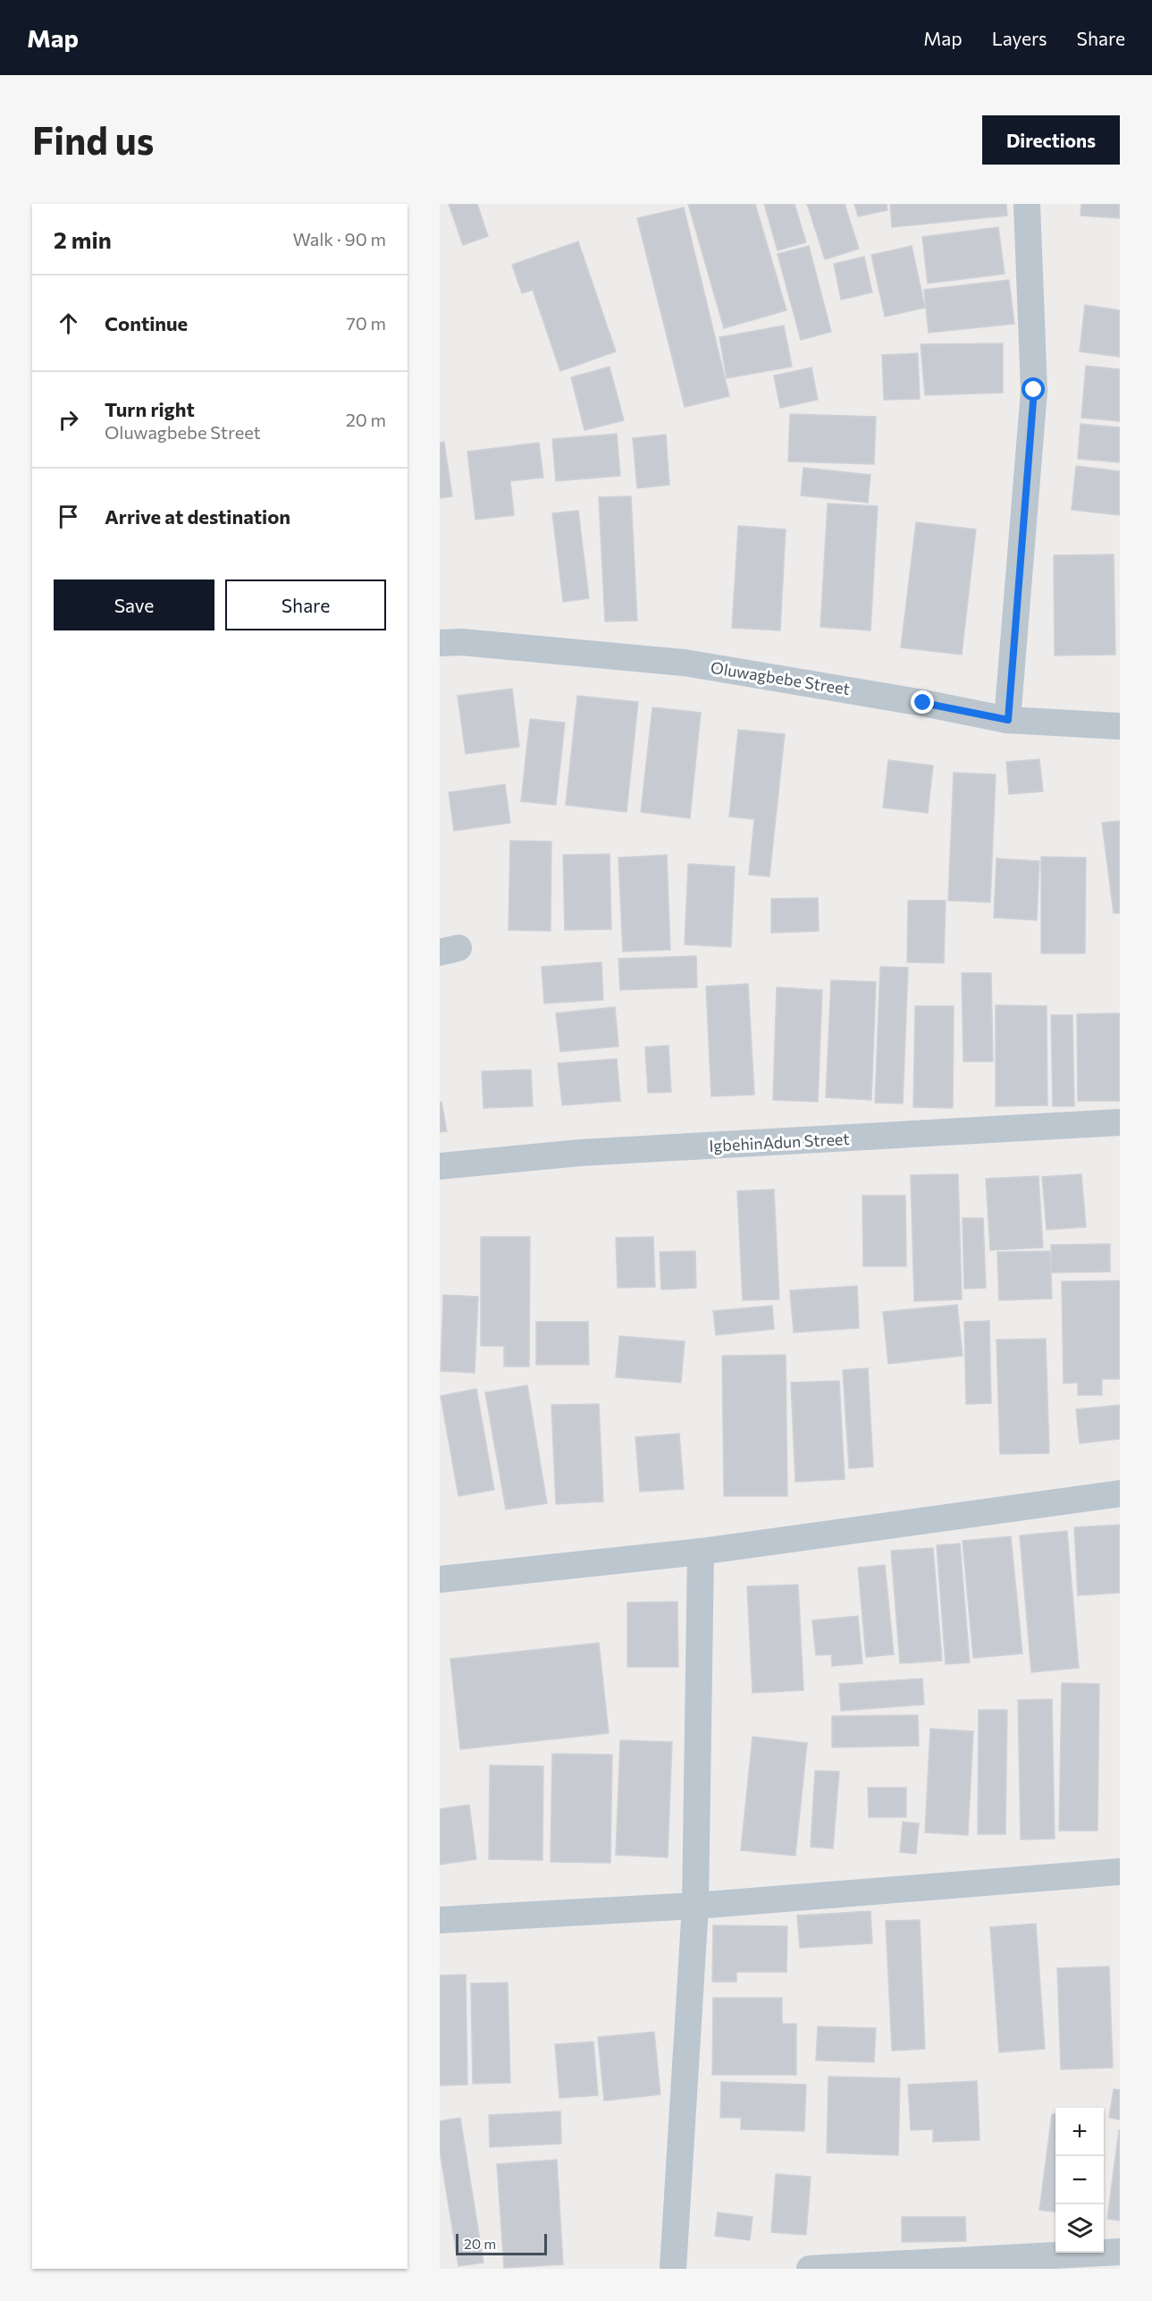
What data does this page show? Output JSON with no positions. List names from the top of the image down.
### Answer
{
  "streets": {
    "street": ["Oluwagbebe Street", "IgbehinAdun Street"]
  },
  "scale_bar": "20 m",
  "page": {
    "header": "Map",
    "nav": ["Map", "Layers", "Share"],
    "buttons": [
      "Directions",
      ["Save", "Share"]
    ],
    "title": "Find us",
    "heading": ["2 min", "Walk · 90 m"],
    "list": [
      ["Continue", "70 m"],
      ["Turn right", "Oluwagbebe Street", "20 m"],
      "Arrive at destination"
    ],
    "map_buttons": ["+", "−"],
    "scale": "20 m"
  }
}
